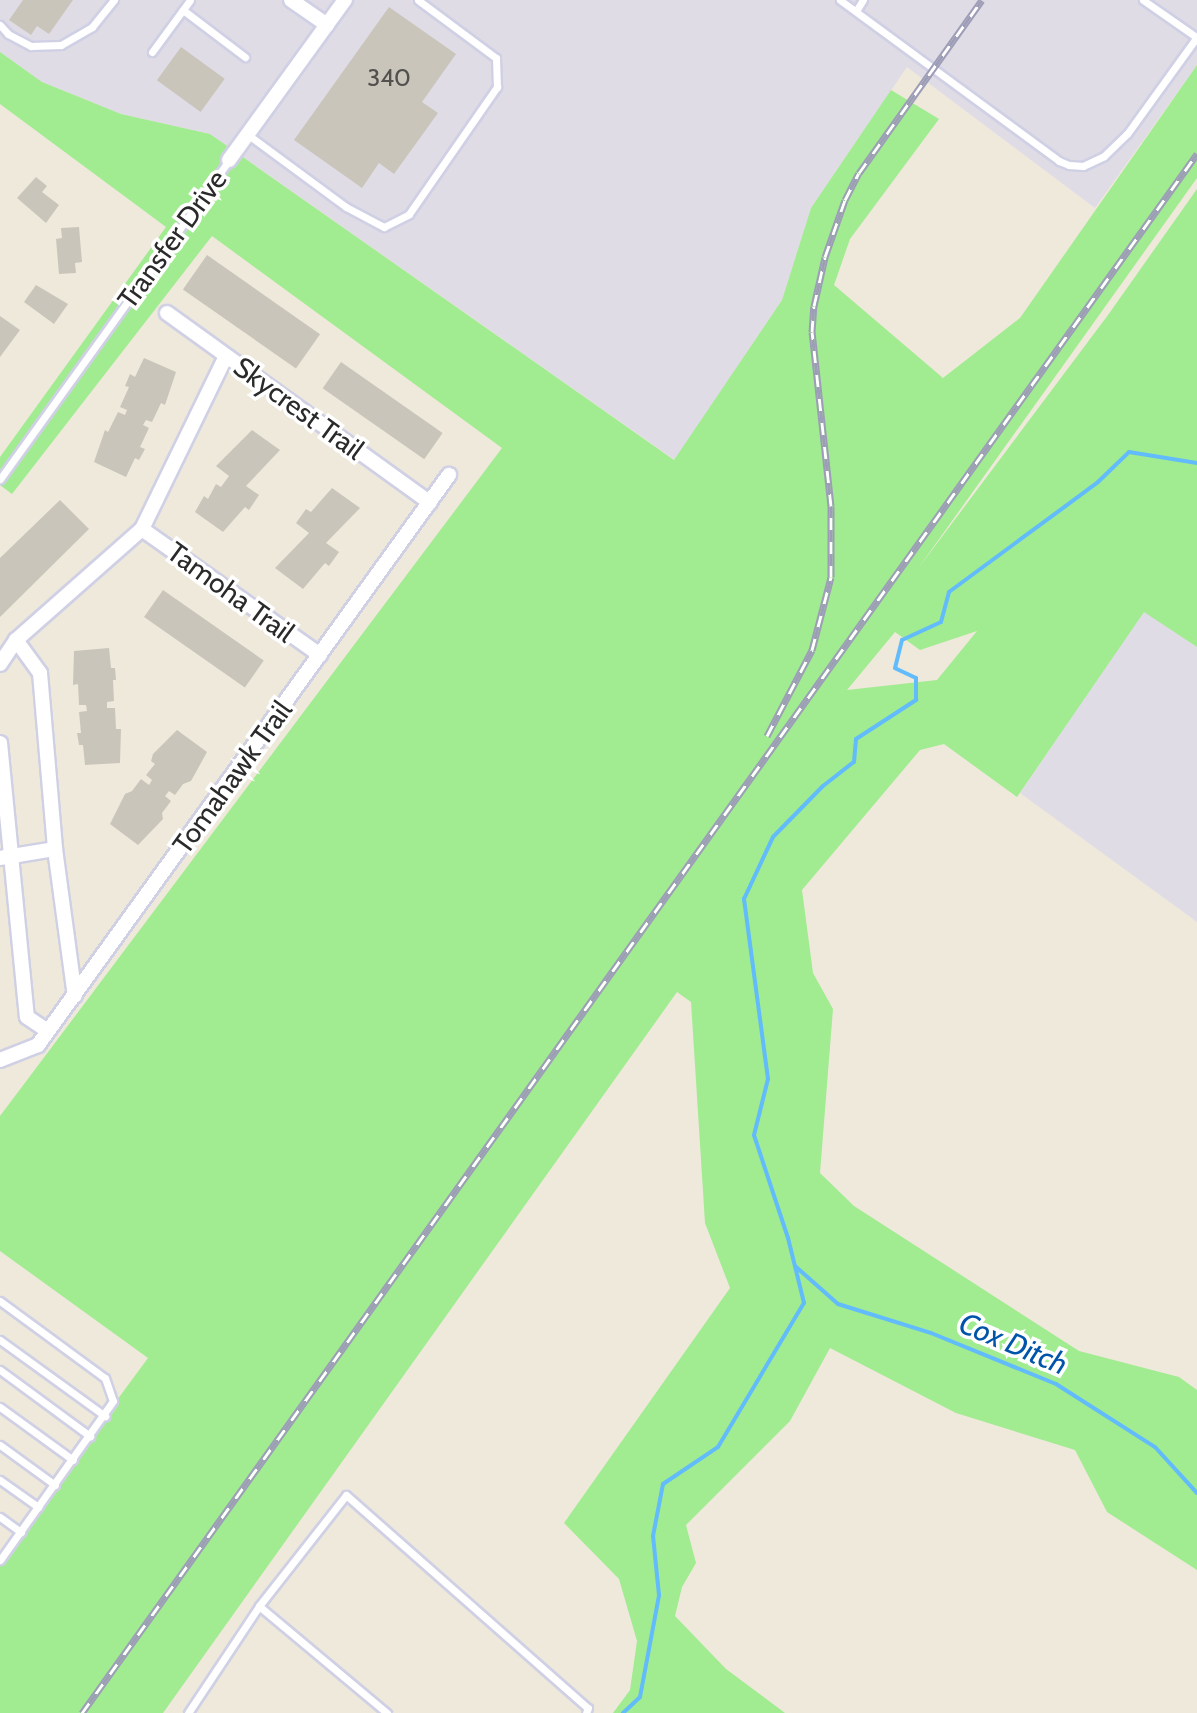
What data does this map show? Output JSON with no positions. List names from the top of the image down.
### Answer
{
  "streets": {
    "street": [
      "Transfer Drive",
      "Skycrest Trail",
      "Tamoha Trail",
      "Tomahawk Trail"
    ]
  },
  "crossings": [
    ["Skycrest Trail", "Tomahawk Trail"],
    ["Tamoha Trail", "Tomahawk Trail"]
  ],
  "water": ["Cox Ditch"],
  "house_numbers": ["340"]
}
